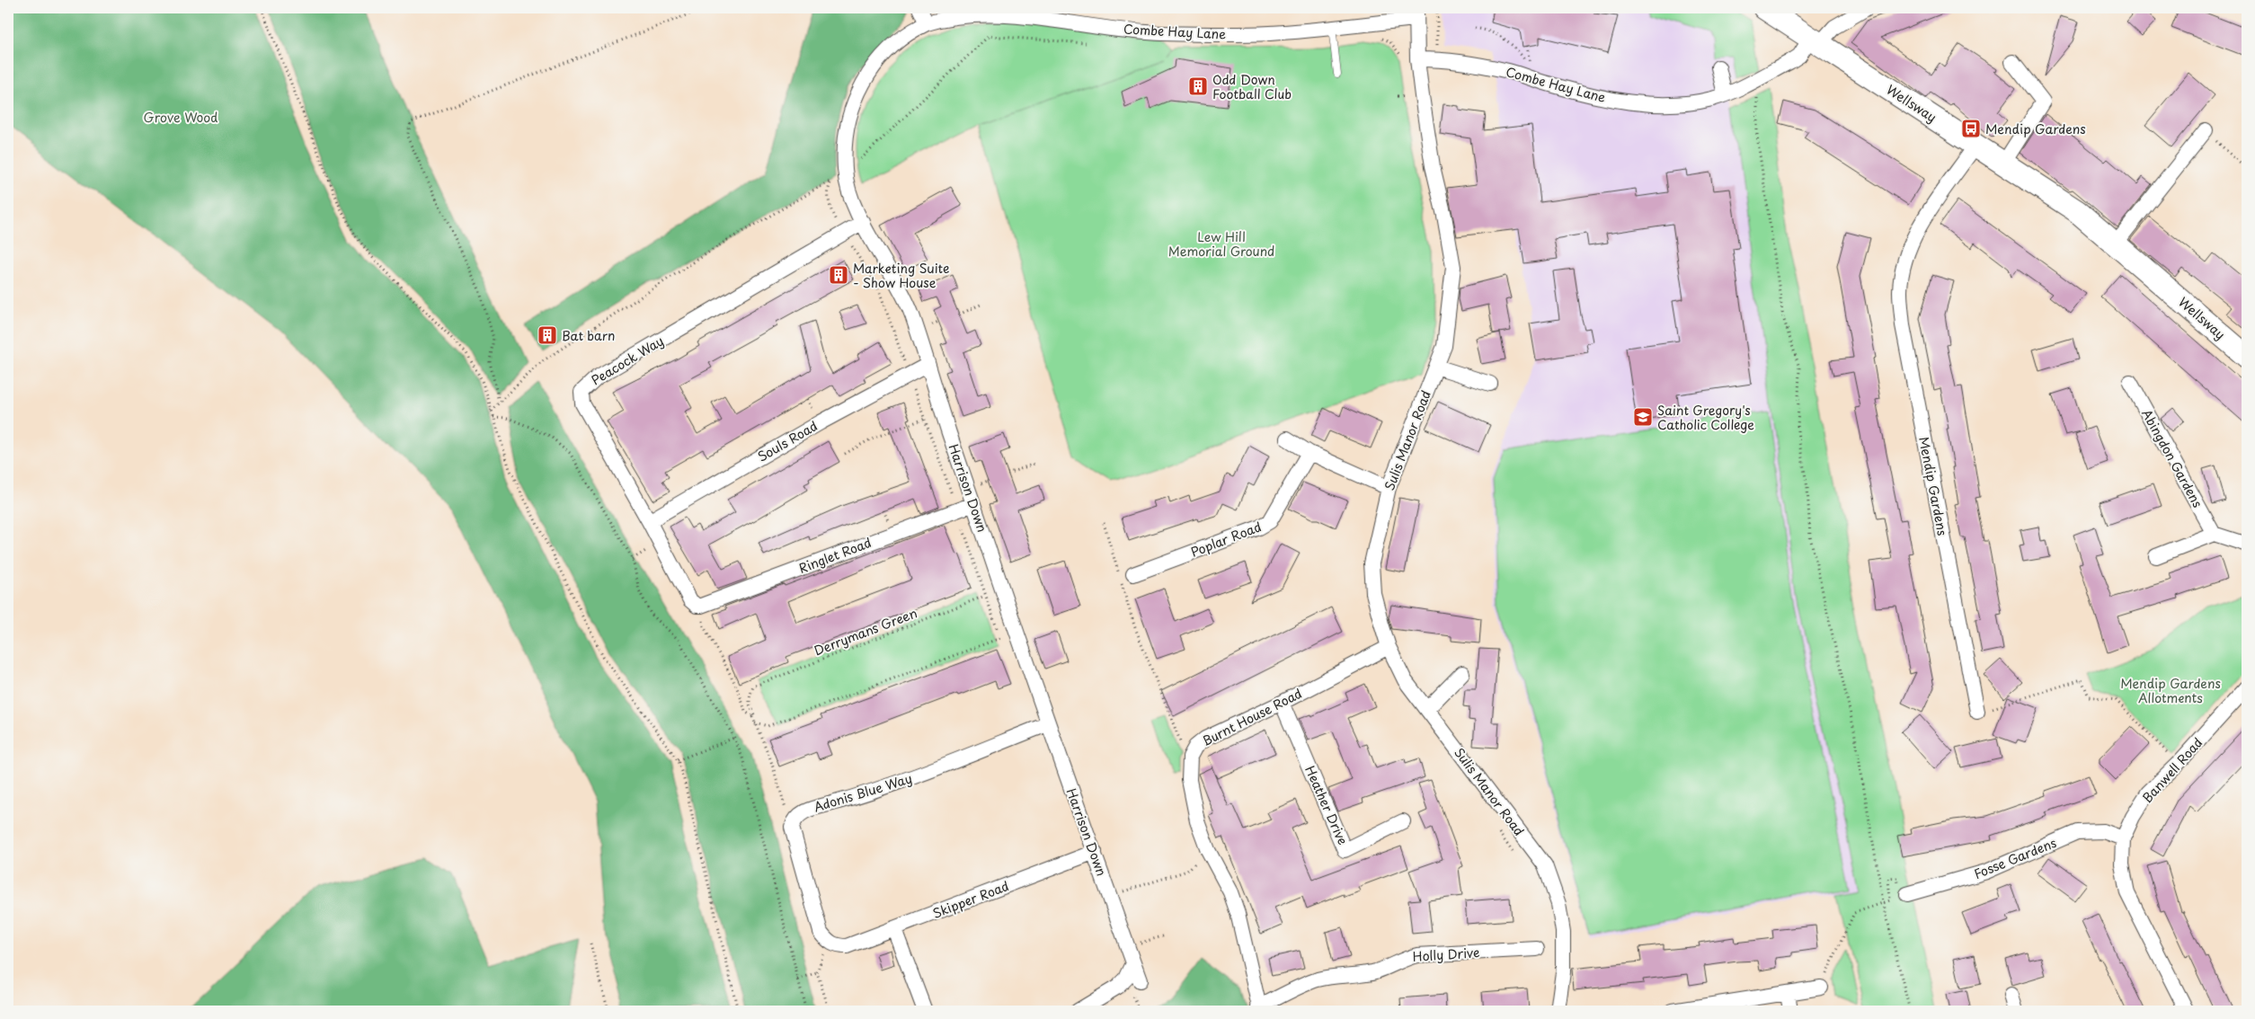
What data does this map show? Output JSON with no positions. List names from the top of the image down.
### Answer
{
  "streets": {
    "main road": ["Wellsway"],
    "street": [
      "Combe Hay Lane",
      "Peacock Way",
      "Sulis Manor Road",
      "Souls Road",
      "Abingdon Gardens",
      "Mendip Gardens",
      "Harrison Down",
      "Poplar Road",
      "Ringlet Road",
      "Burnt House Road",
      "Banwell Road",
      "Adonis Blue Way",
      "Heather Drive",
      "Fosse Gardens",
      "Skipper Road",
      "Holly Drive"
    ],
    "path": ["Derrymans Green"]
  },
  "crossings": [
    ["Combe Hay Lane", "Wellsway"],
    ["Combe Hay Lane", "Sulis Manor Road"],
    ["Combe Hay Lane", "Harrison Down"],
    ["Wellsway", "Mendip Gardens"],
    ["Peacock Way", "Souls Road"],
    ["Peacock Way", "Harrison Down"],
    ["Peacock Way", "Ringlet Road"],
    ["Sulis Manor Road", "Burnt House Road"],
    ["Souls Road", "Harrison Down"],
    ["Harrison Down", "Ringlet Road"],
    ["Harrison Down", "Adonis Blue Way"],
    ["Harrison Down", "Skipper Road"],
    ["Burnt House Road", "Heather Drive"],
    ["Burnt House Road", "Holly Drive"],
    ["Banwell Road", "Fosse Gardens"]
  ],
  "parks": ["Grove Wood", "Lew Hill Memorial Ground", "Mendip Gardens Allotments"],
  "places": {
    "building": ["Odd Down Football Club", "Marketing Suite - Show House", "Bat barn"],
    "bus stop": ["Mendip Gardens"],
    "school or university": ["Saint Gregory's Catholic College"]
  }
}
